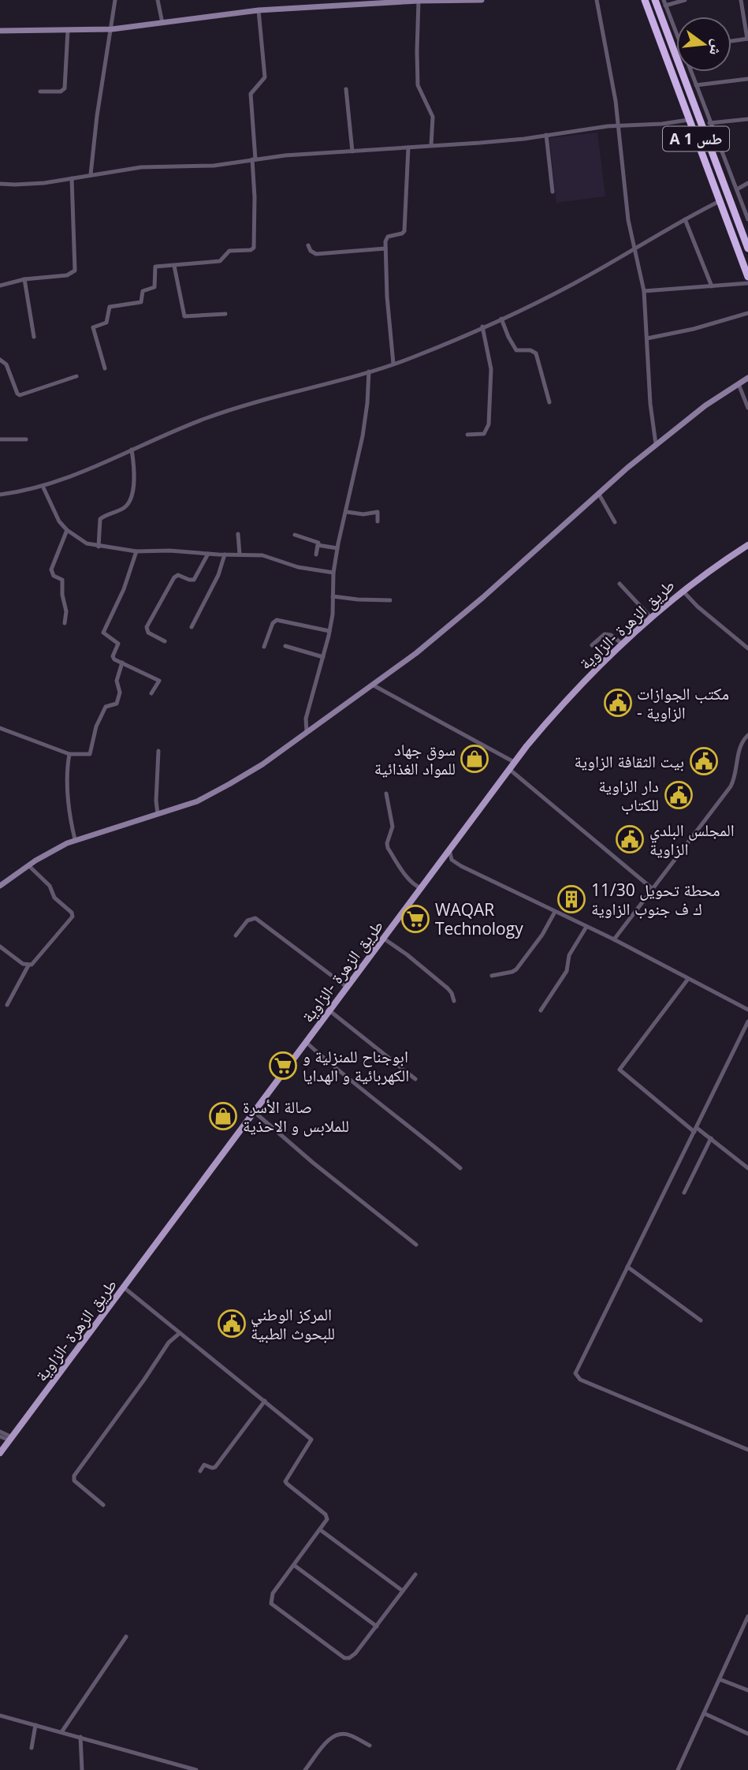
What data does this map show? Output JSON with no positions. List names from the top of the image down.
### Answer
{
  "streets": {
    "highway": ["A 1 طس"],
    "main road": ["طريق الزهرة -الزاوية"]
  },
  "places": {
    "public building": [
      "مكتب الجوازات - الزاوية",
      "بيت الثقافة الزاوية",
      "دار الزاوية للكتاب",
      "المجلس البلدي الزاوية",
      "المركز الوطني للبحوث الطبية"
    ],
    "shop": ["سوق جهاد للمواد الغذائية", "صالة الأسرة للملابس و الاحذية"],
    "building": ["محطة تحويل 11/30 ك ف جنوب الزاوية"],
    "supermarket": ["WAQAR Technology", "ابوجناح للمنزلية و الكهربائية و الهدايا"]
  },
  "north": "right"
}
